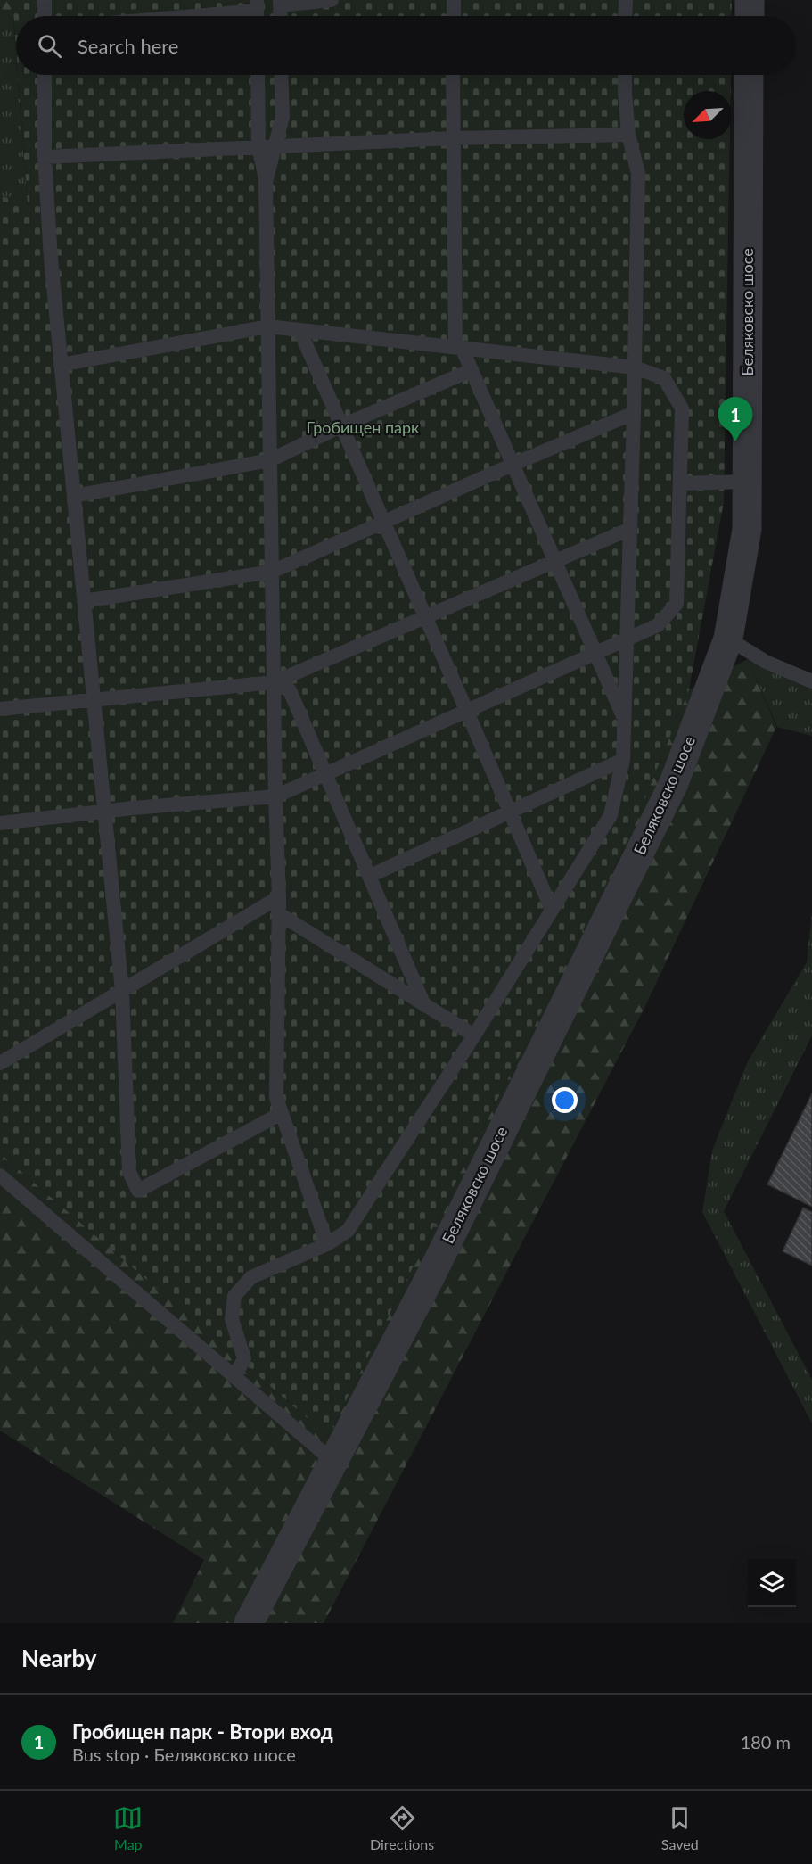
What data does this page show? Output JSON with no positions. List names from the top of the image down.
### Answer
{
  "streets": {
    "street": ["Беляковско шосе"]
  },
  "parks": ["Гробищен парк"],
  "north": "bottom left",
  "page": {
    "search": "Search here",
    "pins": "1",
    "heading": "Nearby",
    "list": [
      {
        "mark": "1",
        "name": "Гробищен парк - Втори вход",
        "note": "Bus stop · Беляковско шосе",
        "value": "180 m"
      }
    ],
    "nav": ["Map", "Directions", "Saved"]
  }
}
